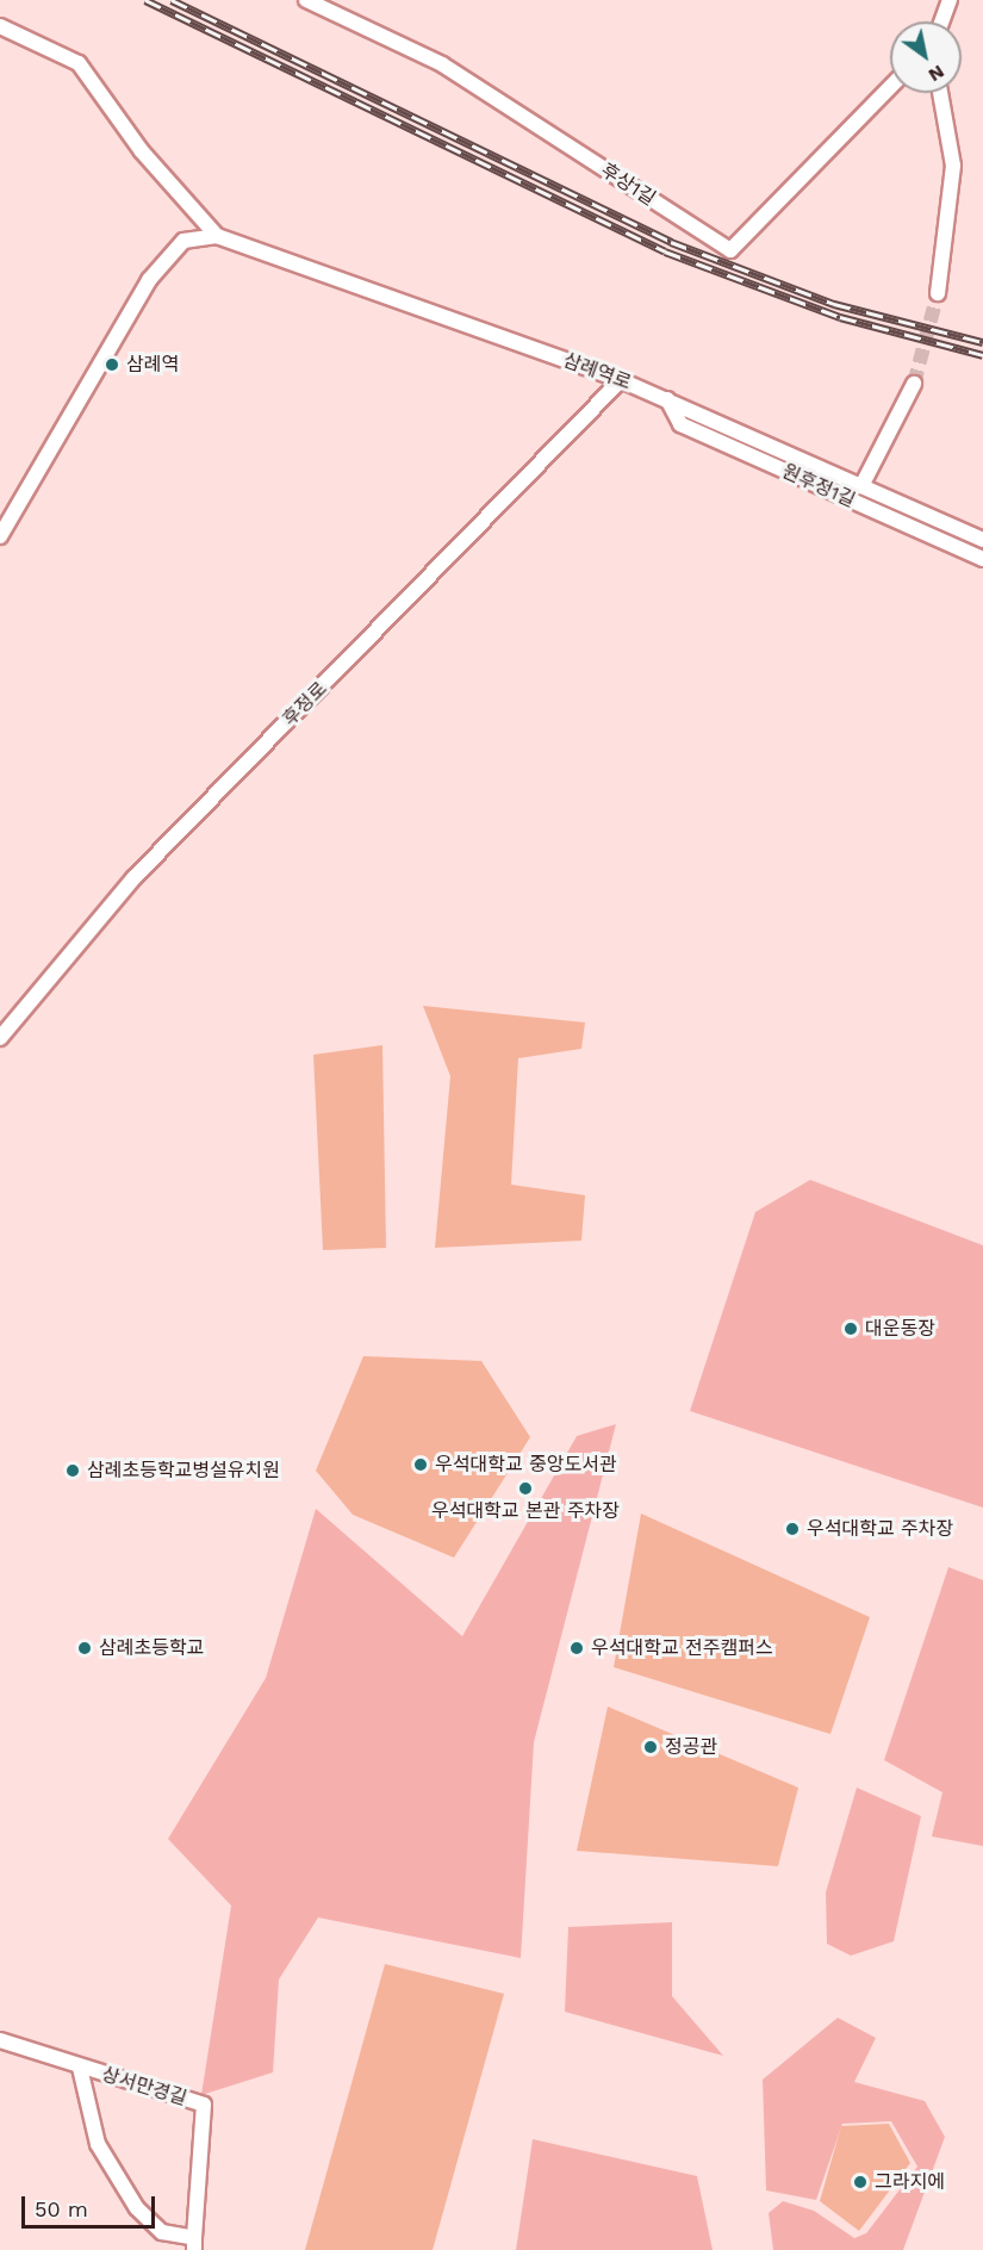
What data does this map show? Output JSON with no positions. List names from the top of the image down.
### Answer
{
  "streets": {
    "street": [
      "후상1길",
      "삼례역로",
      "원후정1길",
      "후정로",
      "상서만경길"
    ]
  },
  "crossings": [
    ["삼례역로", "원후정1길"],
    ["삼례역로", "후정로"]
  ],
  "places": [
    "삼례역",
    "대운동장",
    "우석대학교 중앙도서관",
    "삼례초등학교병설유치원",
    "우석대학교 본관 주차장",
    "우석대학교 주차장",
    "삼례초등학교",
    "우석대학교 전주캠퍼스",
    "정공관",
    "그라지에"
  ],
  "scale_bar": "50 m",
  "north": "bottom right"
}
